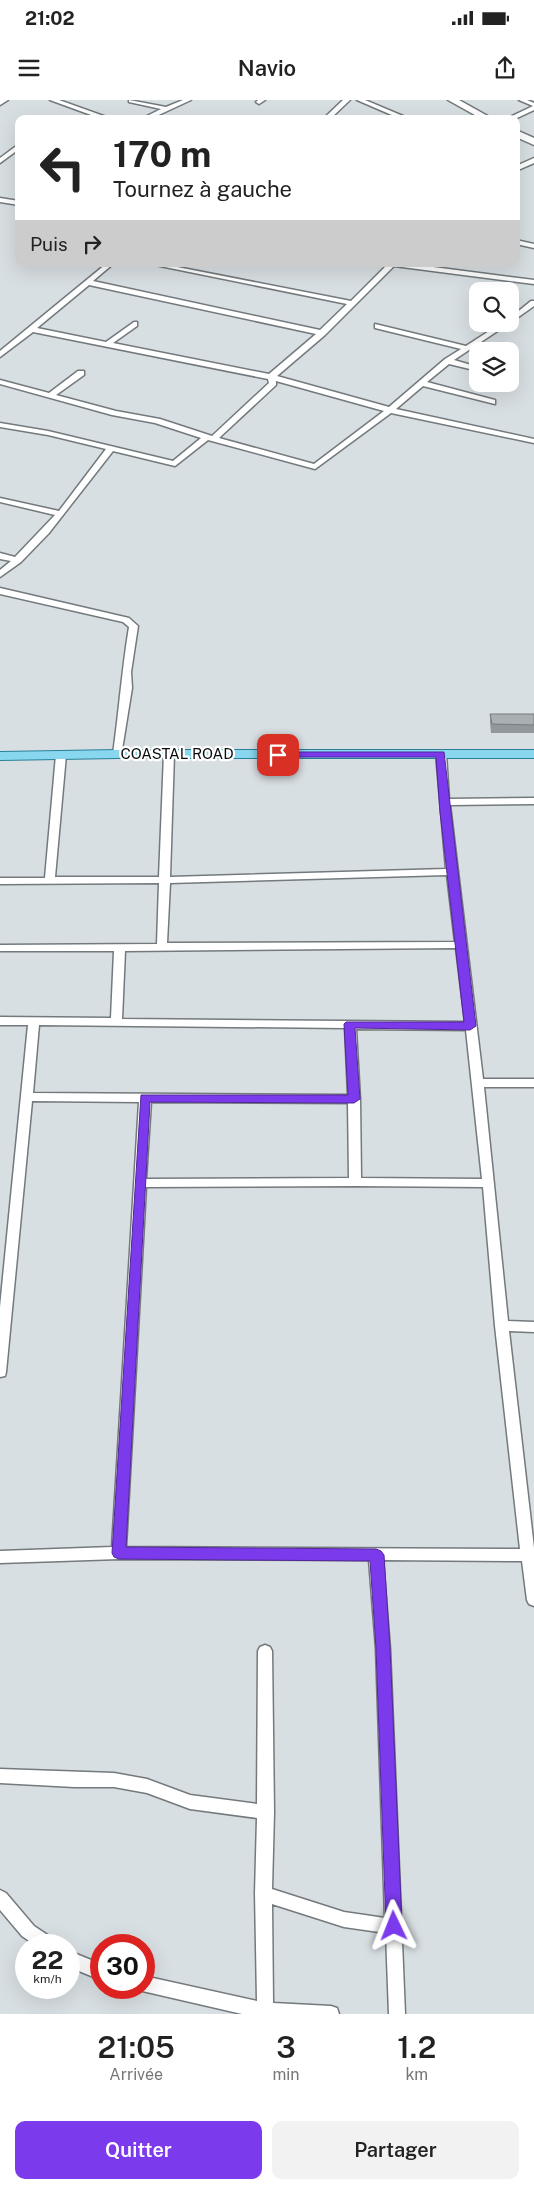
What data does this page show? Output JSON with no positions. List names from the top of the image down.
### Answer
{
  "streets": {
    "main road": ["COASTAL ROAD"]
  },
  "page": {
    "status": "21:02",
    "header": "Navio",
    "turn": ["170 m", "Tournez à gauche"],
    "then": "Puis",
    "speed": "22 km/h",
    "limit": "30",
    "eta": [
      "21:05",
      "Arrivée",
      "3",
      "min",
      "1.2",
      "km"
    ],
    "buttons": ["Quitter", "Partager"]
  }
}
